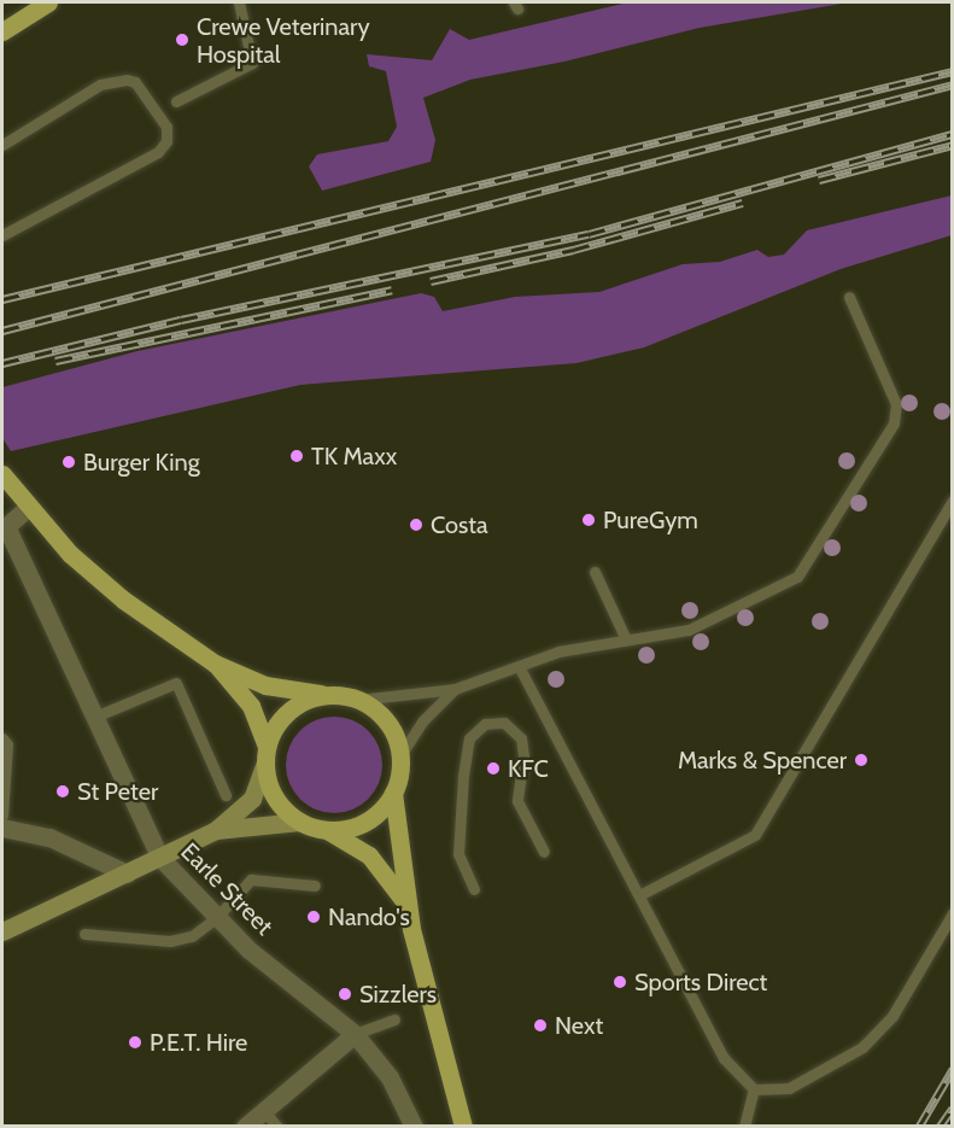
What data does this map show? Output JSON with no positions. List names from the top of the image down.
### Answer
{
  "streets": {
    "street": ["Earle Street"]
  },
  "places": [
    "Crewe Veterinary Hospital",
    "TK Maxx",
    "Burger King",
    "PureGym",
    "Costa",
    "Marks & Spencer",
    "KFC",
    "St Peter",
    "Nando's",
    "Sports Direct",
    "Sizzlers",
    "Next",
    "P.E.T. Hire"
  ]
}
